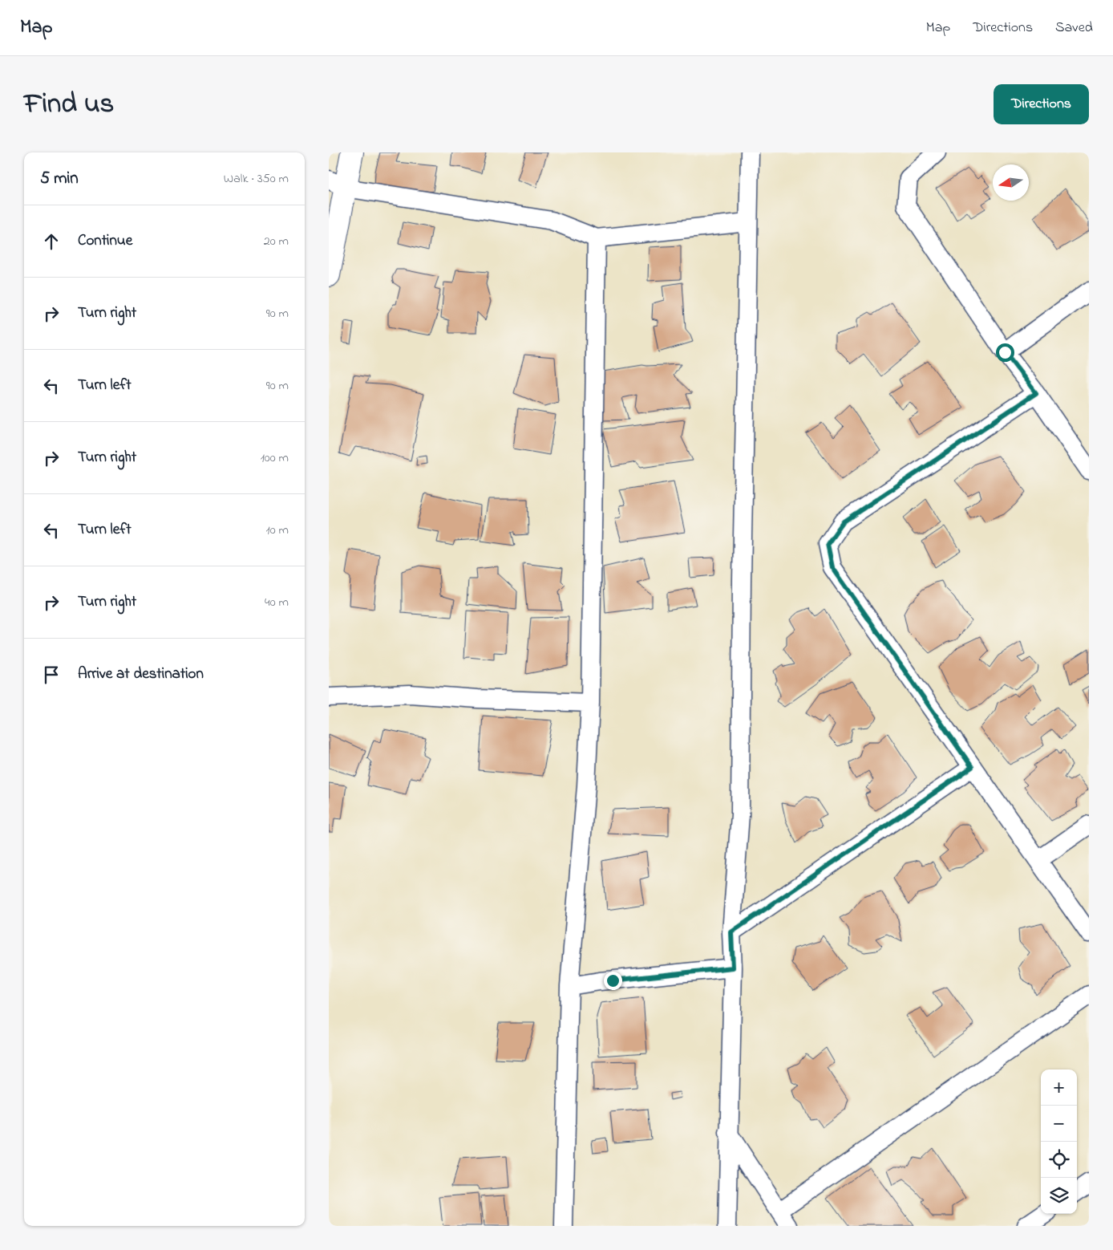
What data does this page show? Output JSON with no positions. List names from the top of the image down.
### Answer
{
  "north": "left",
  "page": {
    "header": "Map",
    "nav": ["Map", "Directions", "Saved"],
    "title": "Find us",
    "buttons": "Directions",
    "heading": ["5 min", "Walk · 350 m"],
    "list": [
      ["Continue", "20 m"],
      ["Turn right", "90 m"],
      ["Turn left", "90 m"],
      ["Turn right", "100 m"],
      ["Turn left", "10 m"],
      ["Turn right", "40 m"],
      "Arrive at destination"
    ],
    "map_buttons": ["+", "−"]
  }
}
